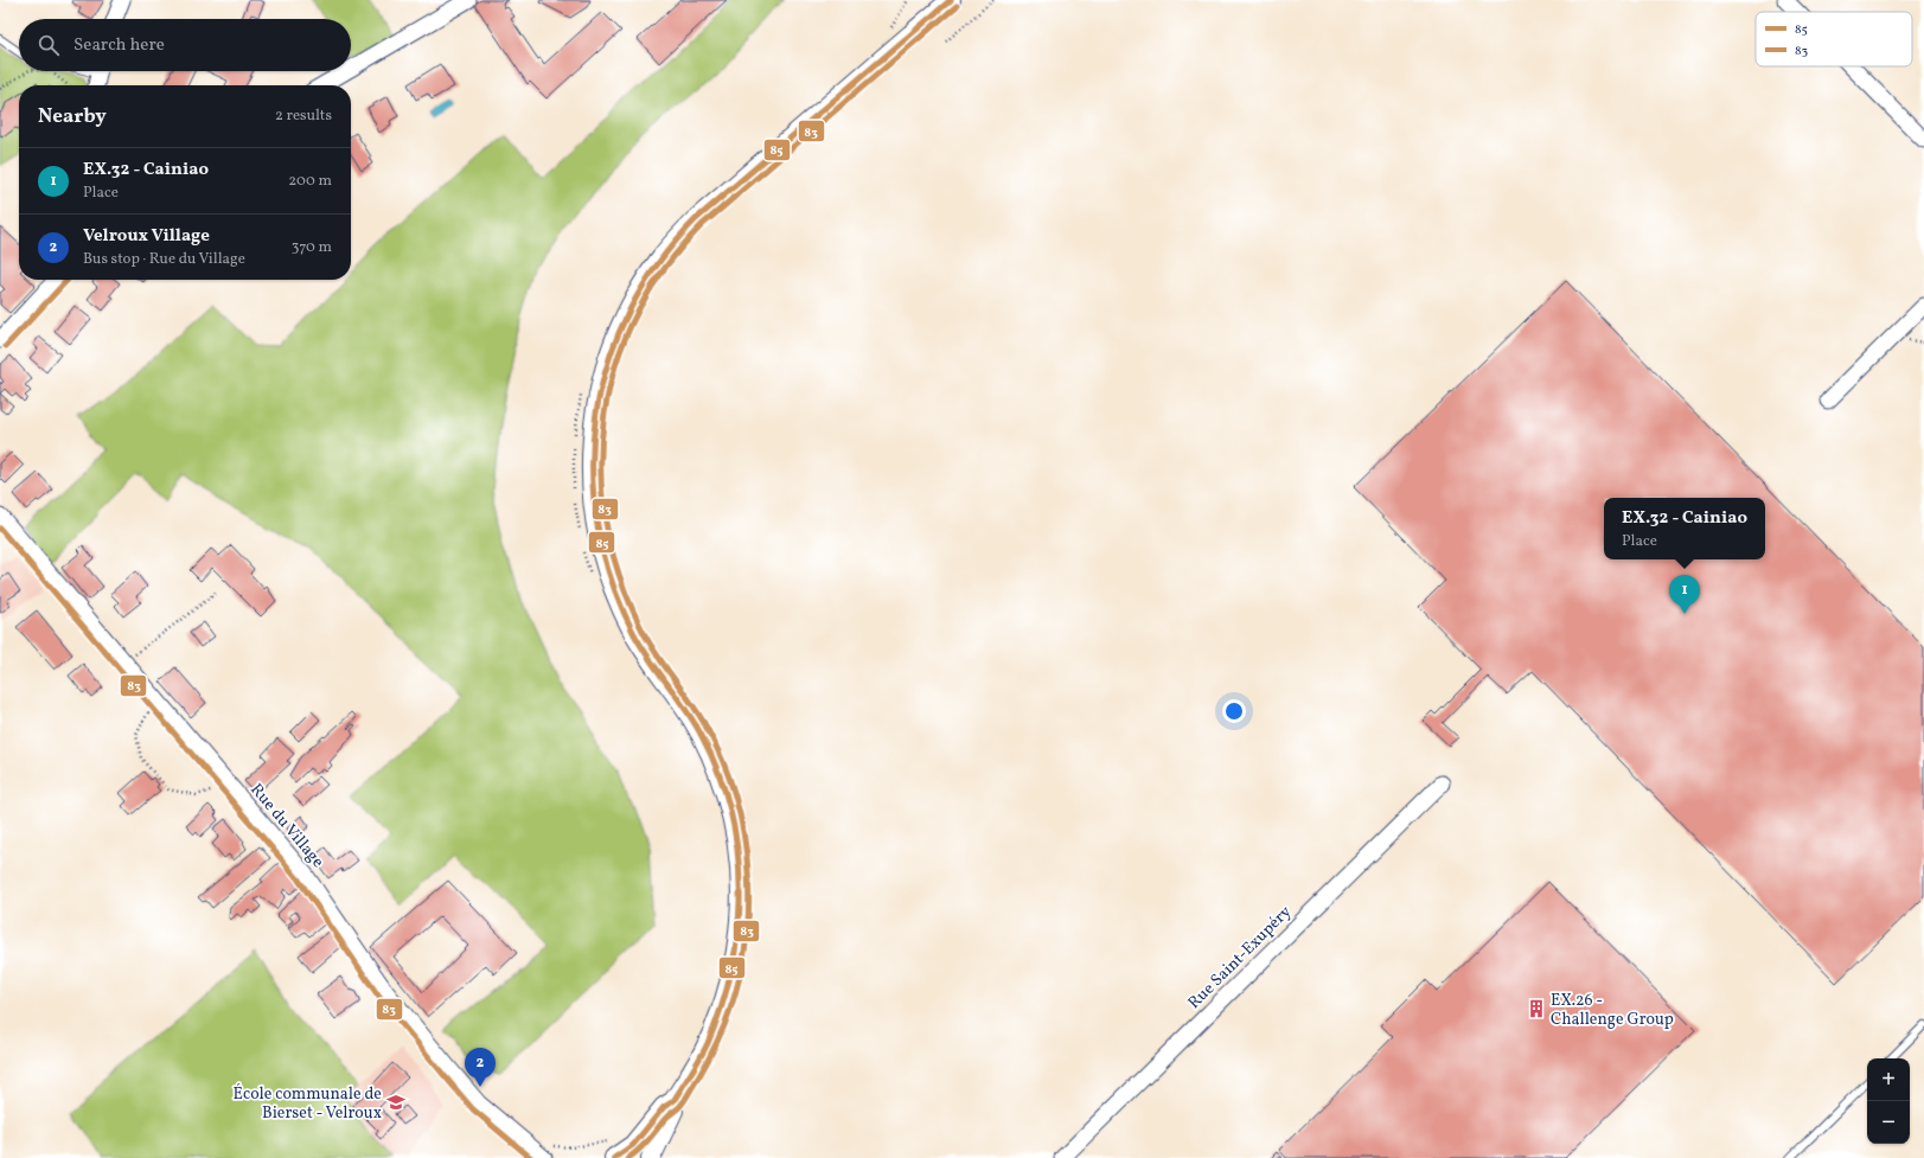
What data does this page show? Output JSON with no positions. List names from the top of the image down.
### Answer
{
  "streets": {
    "street": ["Rue du Village", "Rue Saint-Exupéry"]
  },
  "places": {
    "building": ["EX.26 - Challenge Group"],
    "school or university": ["École communale de Bierset - Velroux"]
  },
  "lines": ["transit line 85", "transit line 83"],
  "legend": ["85", "83"],
  "page": {
    "search": "Search here",
    "heading": ["Nearby", "2 results"],
    "list": [
      {
        "mark": "1",
        "name": "EX.32 - Cainiao",
        "note": "Place",
        "value": "200 m"
      },
      {
        "mark": "2",
        "name": "Velroux Village",
        "note": "Bus stop · Rue du Village",
        "value": "370 m"
      }
    ],
    "popup": ["EX.32 - Cainiao", "Place"],
    "pins": ["1", "2"],
    "map_buttons": ["+", "−"]
  }
}
